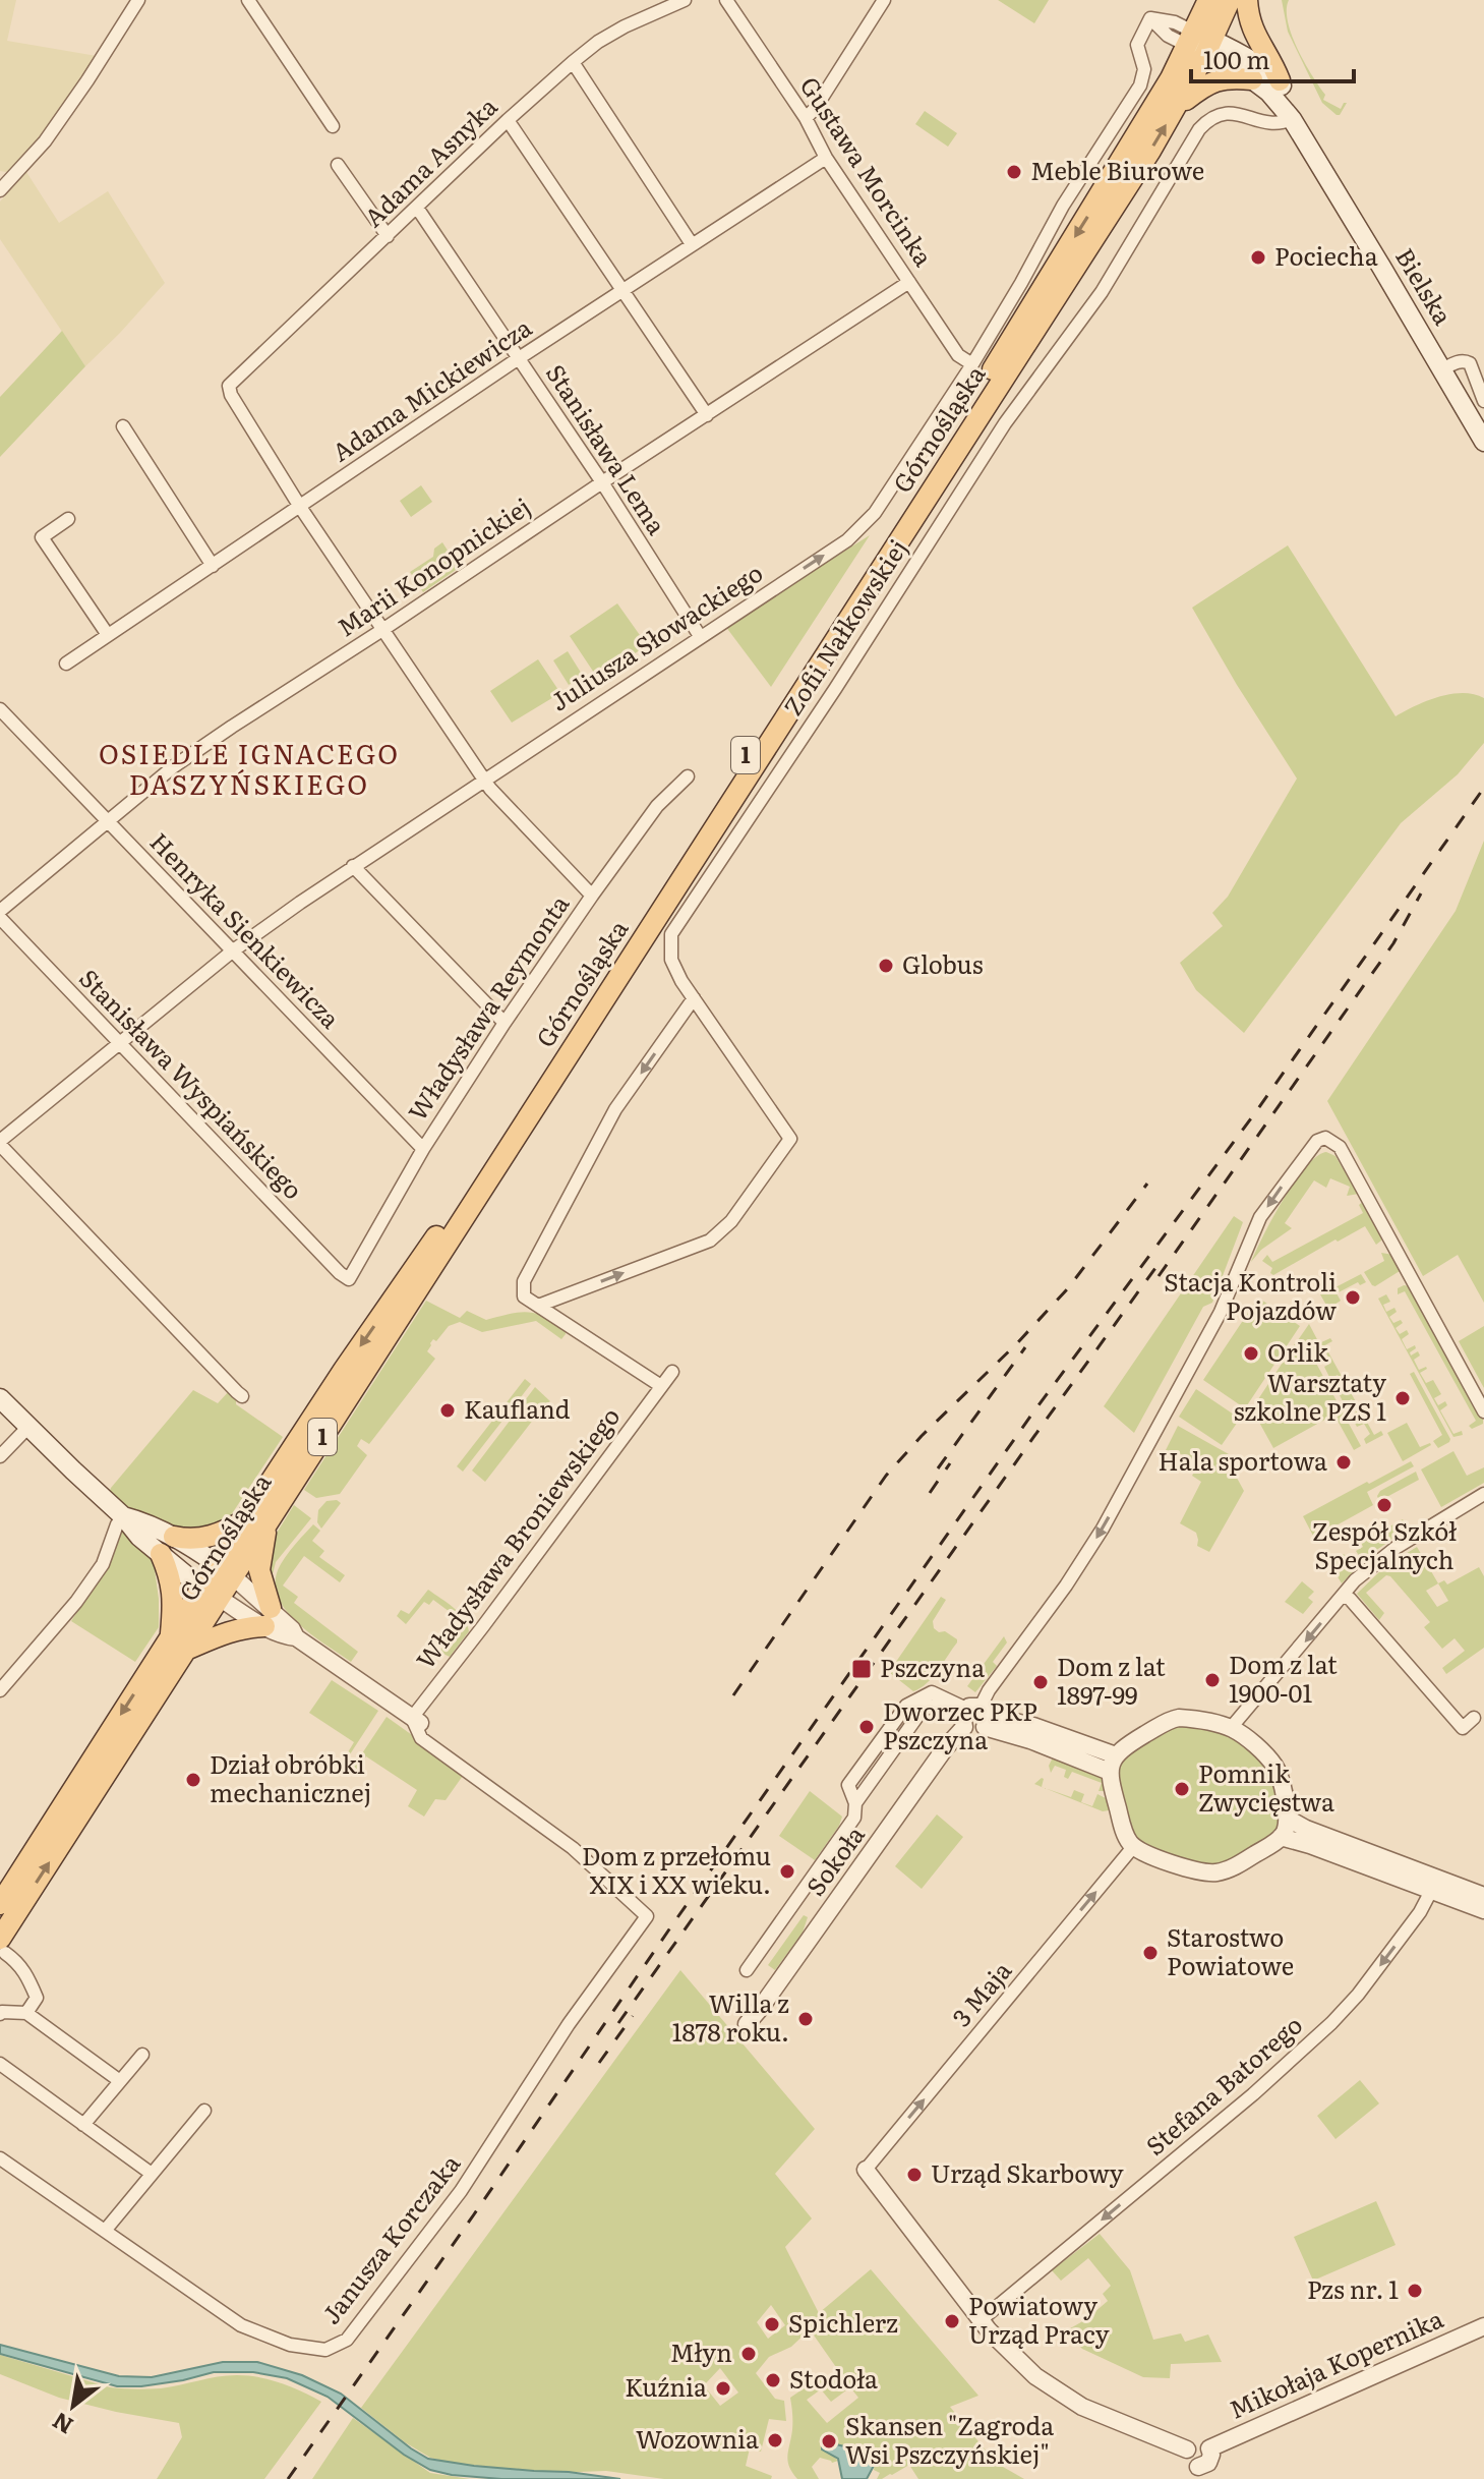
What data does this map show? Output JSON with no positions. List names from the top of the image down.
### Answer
{
  "streets": {
    "main road": ["Bielska", "Górnośląska", "1"],
    "street": [
      "Adama Asnyka",
      "Gustawa Morcinka",
      "Adama Mickiewicza",
      "Stanisława Lema",
      "Marii Konopnickiej",
      "Zofii Nałkowskiej",
      "Juliusza Słowackiego",
      "Henryka Sienkiewicza",
      "Władysława Reymonta",
      "Stanisława Wyspiańskiego",
      "Władysława Broniewskiego",
      "Sokoła",
      "3 Maja",
      "Stefana Batorego",
      "Janusza Korczaka",
      "Mikołaja Kopernika"
    ]
  },
  "crossings": [
    ["Adama Asnyka", "Adama Mickiewicza"],
    ["Adama Asnyka", "Stanisława Lema"],
    ["Gustawa Morcinka", "Adama Mickiewicza"],
    ["Gustawa Morcinka", "Marii Konopnickiej"],
    ["Gustawa Morcinka", "Juliusza Słowackiego"],
    ["Bielska", "Górnośląska"],
    ["Bielska", "Zofii Nałkowskiej"],
    ["Bielska", "Juliusza Słowackiego"],
    ["Bielska", "1"],
    ["Adama Mickiewicza", "Stanisława Lema"],
    ["Górnośląska", "Juliusza Słowackiego"],
    ["Górnośląska", "1"],
    ["Stanisława Lema", "Marii Konopnickiej"],
    ["Stanisława Lema", "Juliusza Słowackiego"],
    ["Marii Konopnickiej", "Henryka Sienkiewicza"],
    ["Juliusza Słowackiego", "1"],
    ["Juliusza Słowackiego", "Henryka Sienkiewicza"],
    ["Juliusza Słowackiego", "Stanisława Wyspiańskiego"],
    ["Henryka Sienkiewicza", "Władysława Reymonta"],
    ["Władysława Reymonta", "Stanisława Wyspiańskiego"],
    ["Władysława Broniewskiego", "Janusza Korczaka"]
  ],
  "one_way": ["3 Maja", "Stefana Batorego"],
  "districts": ["OSIEDLE IGNACEGO DASZYŃSKIEGO"],
  "places": {
    "other": [
      "Meble Biurowe",
      "Pociecha",
      "Globus",
      "Stacja Kontroli Pojazdów",
      "Orlik",
      "Warsztaty szkolne PZS 1",
      "Kaufland",
      "Hala sportowa",
      "Zespół Szkół Specjalnych",
      "Dom z lat 1900-01",
      "Dom z lat 1897-99",
      "Dworzec PKP Pszczyna",
      "Dział obróbki mechanicznej",
      "Pomnik Zwycięstwa",
      "Dom z przełomu XIX i XX wieku.",
      "Starostwo Powiatowe",
      "Willa z 1878 roku.",
      "Urząd Skarbowy",
      "Pzs nr. 1",
      "Powiatowy Urząd Pracy",
      "Spichlerz",
      "Młyn",
      "Stodoła",
      "Kuźnia",
      "Wozownia",
      "Skansen \"Zagroda Wsi Pszczyńskiej\""
    ],
    "transit": ["Pszczyna"]
  },
  "scale_bar": "100 m",
  "north": "bottom left"
}
